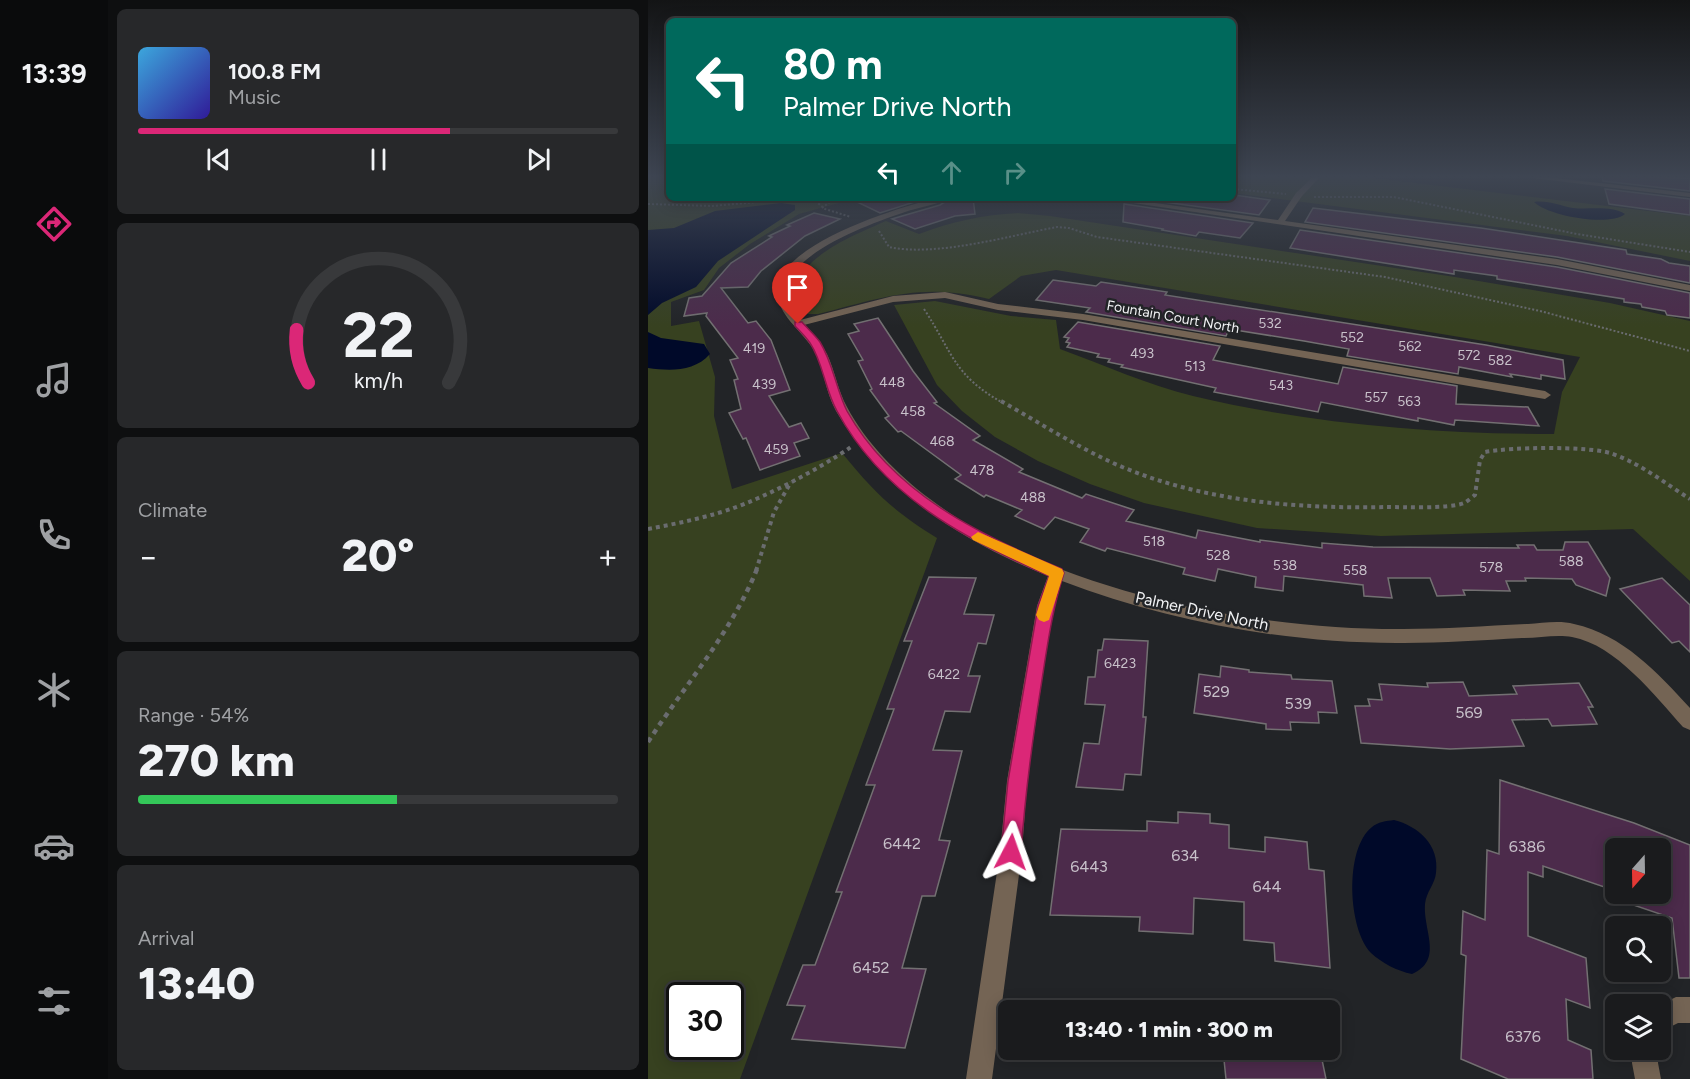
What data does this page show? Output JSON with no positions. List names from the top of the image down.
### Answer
{
  "streets": {
    "street": ["Fountain Court North", "Palmer Drive North"]
  },
  "crossings": [
    ["Fountain Court North", "Palmer Drive North"]
  ],
  "house_numbers": [
    "532",
    "552",
    "562",
    "419",
    "493",
    "572",
    "582",
    "513",
    "448",
    "439",
    "543",
    "557",
    "563",
    "458",
    "468",
    "459",
    "478",
    "488",
    "518",
    "528",
    "588",
    "538",
    "578",
    "558",
    "6423",
    "6422",
    "529",
    "539",
    "569",
    "6442",
    "6386",
    "634",
    "6443",
    "644",
    "6452",
    "6376"
  ],
  "north": "bottom",
  "page": {
    "tabs": "13:39",
    "turn": ["80 m", "Palmer Drive North"],
    "song": ["100.8 FM", "Music"],
    "tile": [
      "Climate",
      ["Range · 54%", "270 km"],
      ["Arrival", "13:40"]
    ],
    "heat": ["−", "20°", "+"],
    "limit": "30",
    "trip": "13:40 · 1 min · 300 m",
    "gauge": ["22", "km/h"]
  }
}
